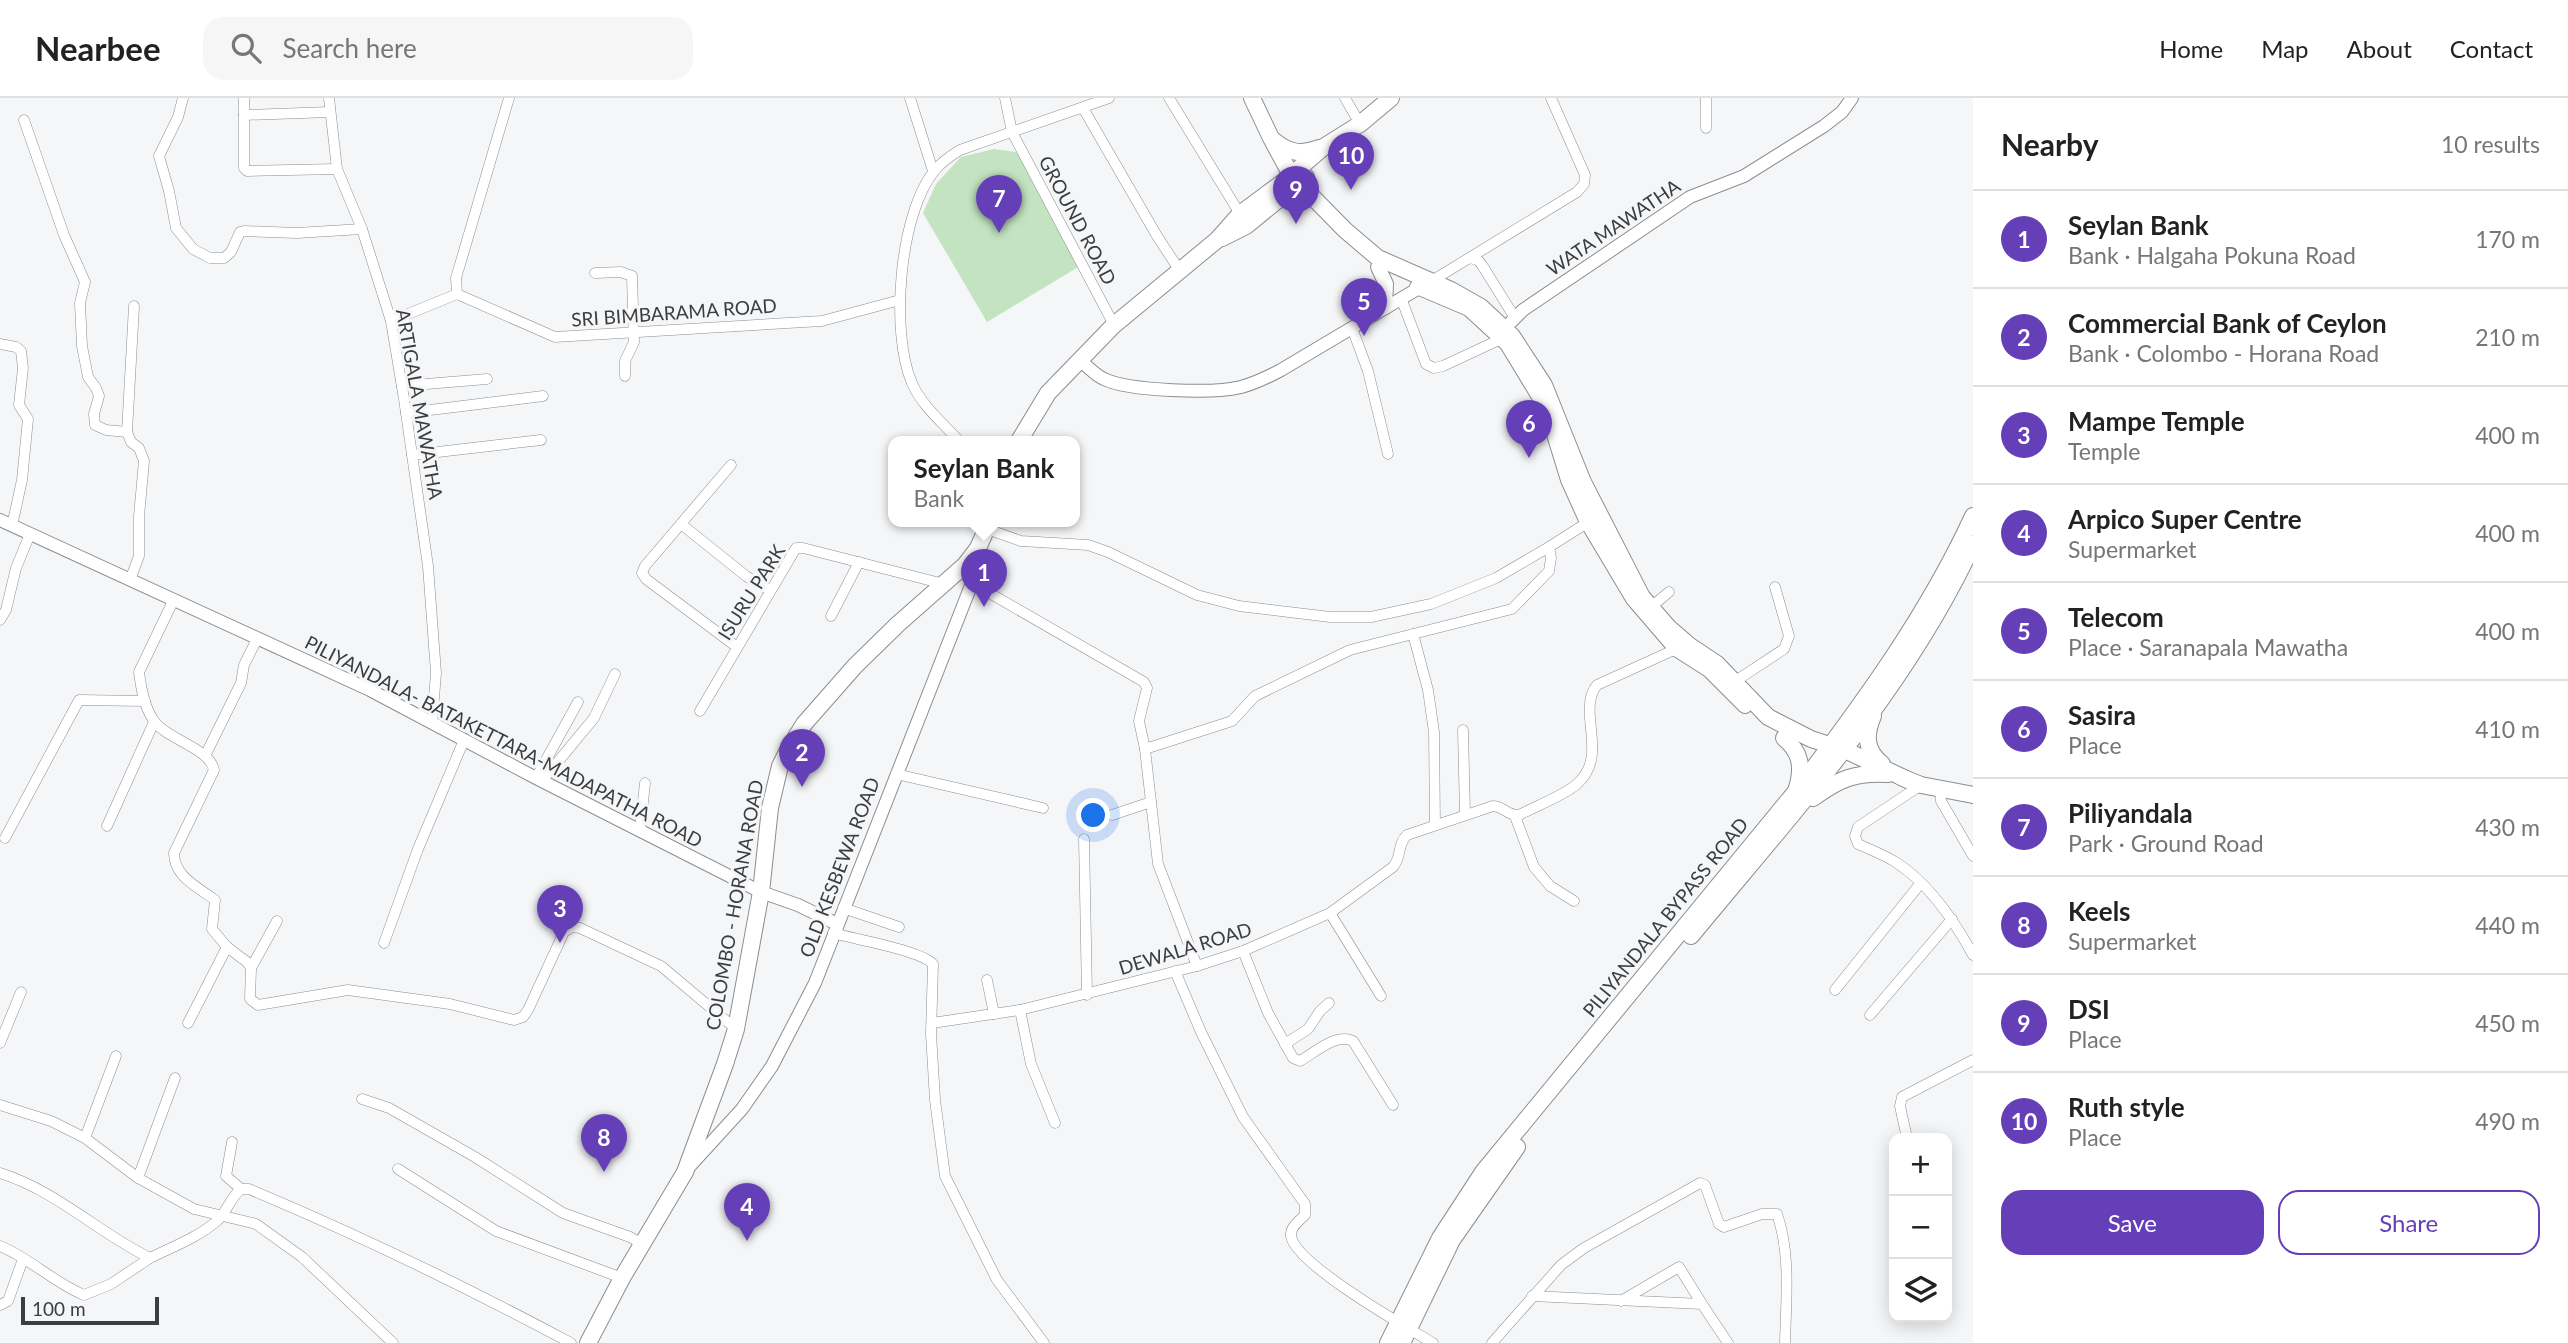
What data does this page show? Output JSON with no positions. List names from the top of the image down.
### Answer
{
  "streets": {
    "main road": ["COLOMBO - HORANA ROAD", "PILIYANDALA BYPASS ROAD"],
    "street": [
      "GROUND ROAD",
      "WATA MAWATHA",
      "SRI BIMBARAMA ROAD",
      "ARTIGALA MAWATHA",
      "ISURU PARK",
      "PILIYANDALA- BATAKETTARA-MADAPATHA ROAD",
      "OLD KESBEWA ROAD",
      "DEWALA ROAD"
    ]
  },
  "crossings": [
    ["ARTIGALA MAWATHA", "PILIYANDALA- BATAKETTARA-MADAPATHA ROAD"],
    ["ISURU PARK", "COLOMBO - HORANA ROAD"],
    ["PILIYANDALA- BATAKETTARA-MADAPATHA ROAD", "OLD KESBEWA ROAD"],
    ["PILIYANDALA- BATAKETTARA-MADAPATHA ROAD", "COLOMBO - HORANA ROAD"],
    ["OLD KESBEWA ROAD", "COLOMBO - HORANA ROAD"]
  ],
  "scale_bar": "100 m",
  "page": {
    "header": "Nearbee",
    "search": "Search here",
    "nav": [
      "Home",
      "Map",
      "About",
      "Contact"
    ],
    "heading": ["Nearby", "10 results"],
    "pins": [
      "10",
      "9",
      "7",
      "5",
      "6",
      "1",
      "2",
      "3",
      "8",
      "4"
    ],
    "list": [
      {
        "mark": "1",
        "name": "Seylan Bank",
        "note": "Bank · Halgaha Pokuna Road",
        "value": "170 m"
      },
      {
        "mark": "2",
        "name": "Commercial Bank of Ceylon",
        "note": "Bank · Colombo - Horana Road",
        "value": "210 m"
      },
      {
        "mark": "3",
        "name": "Mampe Temple",
        "note": "Temple",
        "value": "400 m"
      },
      {
        "mark": "4",
        "name": "Arpico Super Centre",
        "note": "Supermarket",
        "value": "400 m"
      },
      {
        "mark": "5",
        "name": "Telecom",
        "note": "Place · Saranapala Mawatha",
        "value": "400 m"
      },
      {
        "mark": "6",
        "name": "Sasira",
        "note": "Place",
        "value": "410 m"
      },
      {
        "mark": "7",
        "name": "Piliyandala",
        "note": "Park · Ground Road",
        "value": "430 m"
      },
      {
        "mark": "8",
        "name": "Keels",
        "note": "Supermarket",
        "value": "440 m"
      },
      {
        "mark": "9",
        "name": "DSI",
        "note": "Place",
        "value": "450 m"
      },
      {
        "mark": "10",
        "name": "Ruth style",
        "note": "Place",
        "value": "490 m"
      }
    ],
    "popup": ["Seylan Bank", "Bank"],
    "map_buttons": ["+", "−"],
    "buttons": ["Save", "Share"],
    "scale": "100 m"
  }
}
